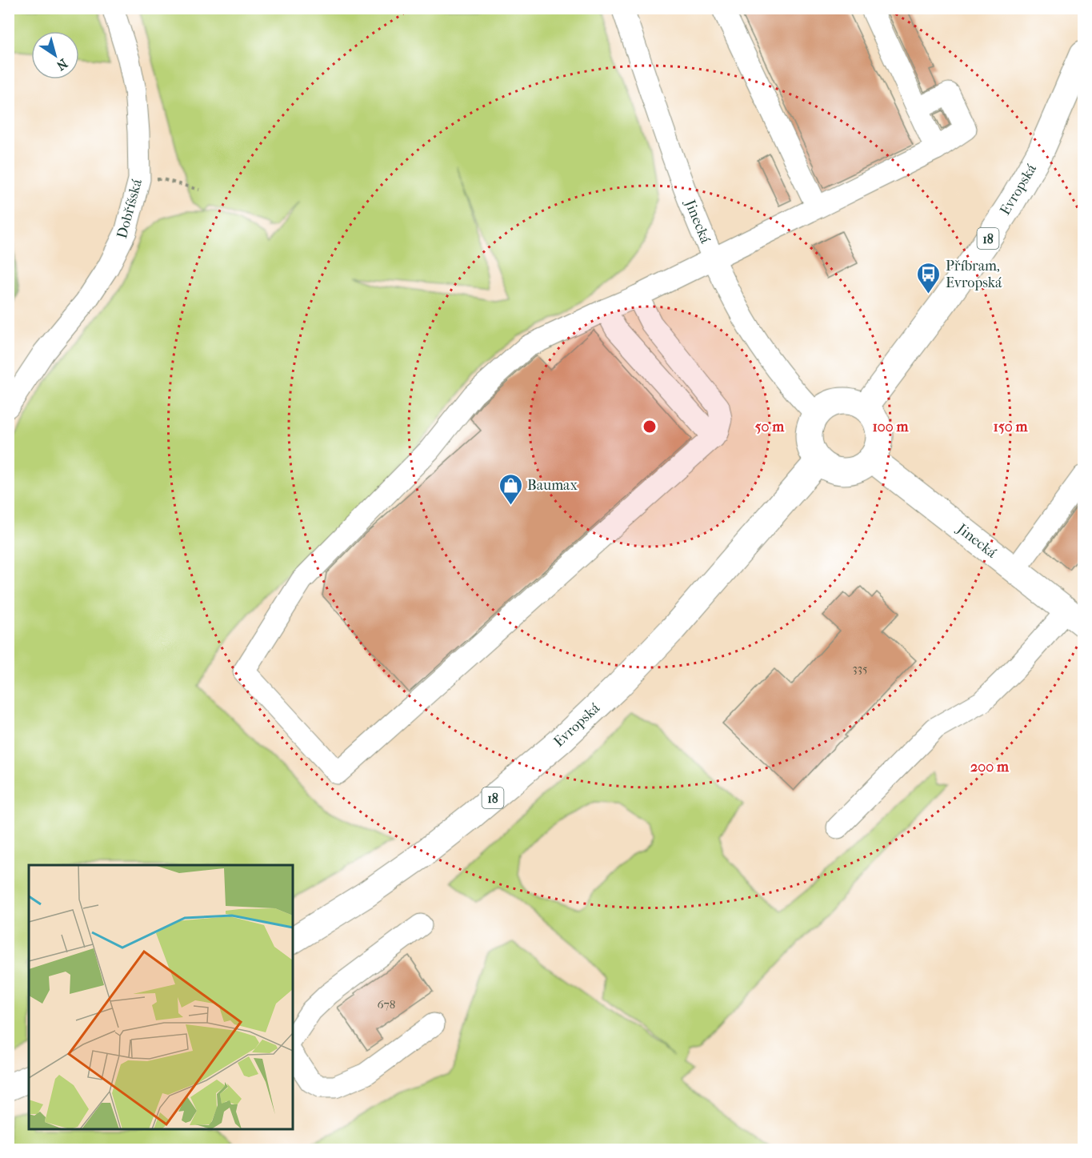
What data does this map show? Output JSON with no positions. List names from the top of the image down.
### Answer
{
  "streets": {
    "main road": ["Evropská", "Jinecká", "18"],
    "street": ["Dobříšská"]
  },
  "crossings": [
    ["Evropská", "Jinecká"]
  ],
  "places": {
    "bus stop": ["Příbram, Evropská"],
    "shop": ["Baumax"]
  },
  "house_numbers": ["335", "678"],
  "north": "bottom right",
  "rings": [
    "50 m",
    "100 m",
    "150 m",
    "200 m"
  ]
}
